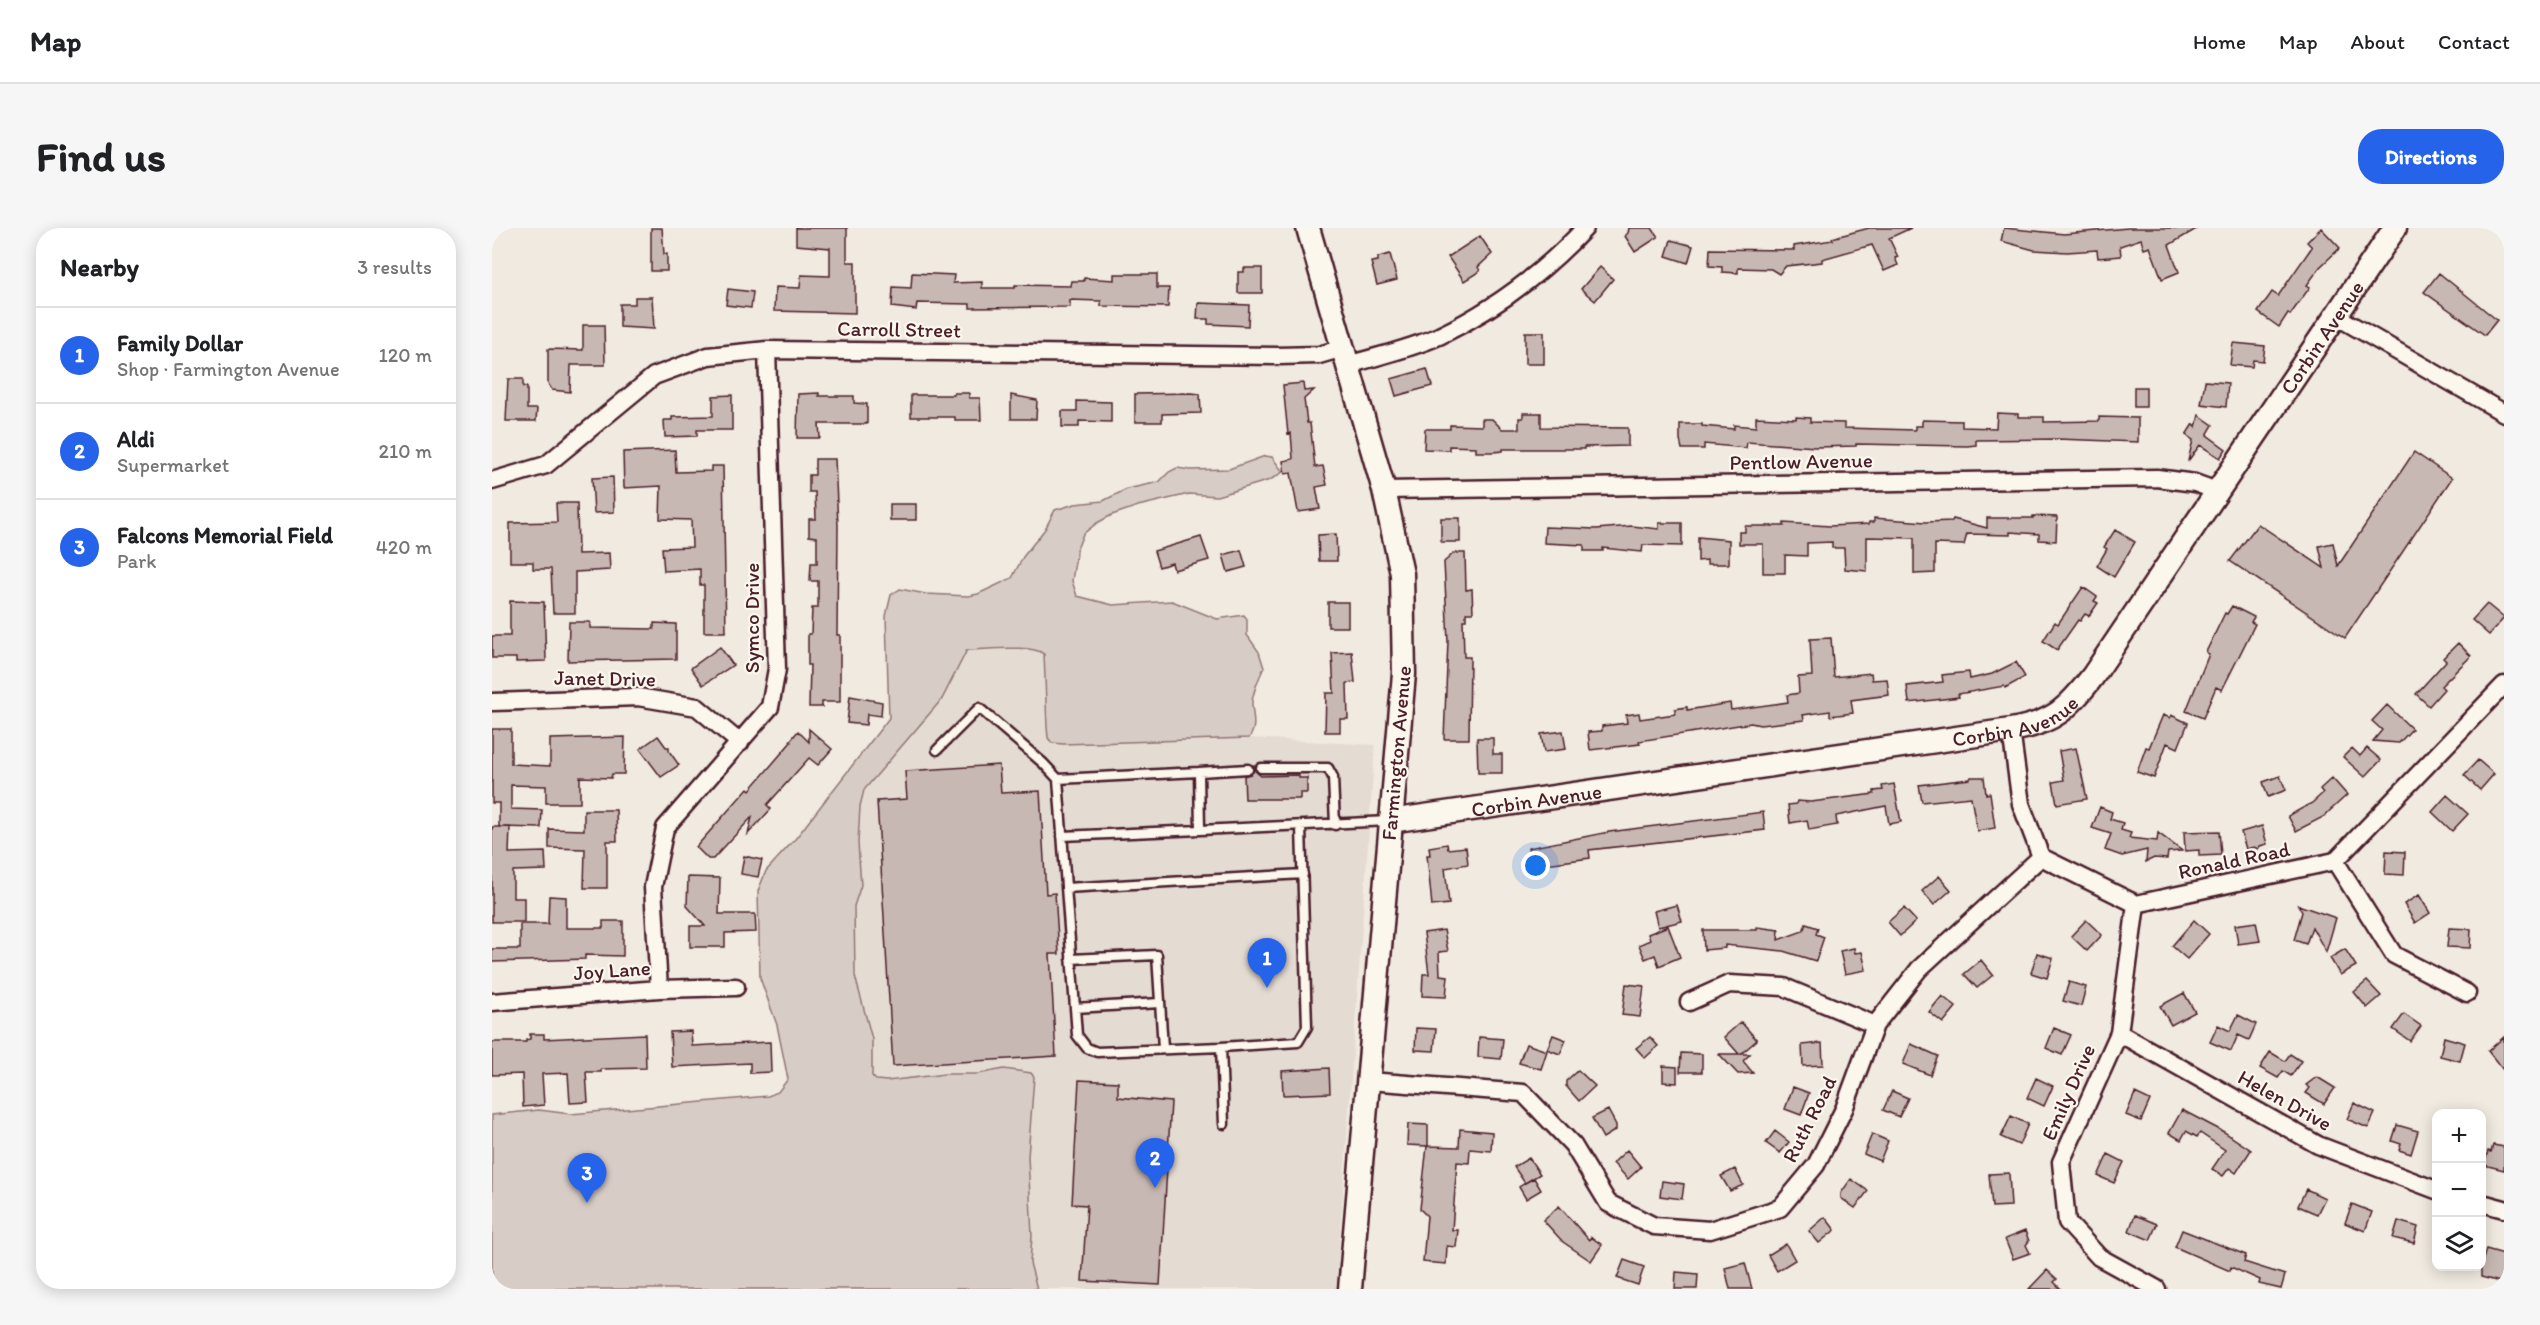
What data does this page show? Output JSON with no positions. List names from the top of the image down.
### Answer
{
  "streets": {
    "main road": ["Corbin Avenue", "Farmington Avenue"],
    "street": [
      "Carroll Street",
      "Pentlow Avenue",
      "Symco Drive",
      "Janet Drive",
      "Ronald Road",
      "Joy Lane",
      "Emily Drive",
      "Helen Drive",
      "Ruth Road"
    ]
  },
  "crossings": [
    ["Carroll Street", "Symco Drive"],
    ["Carroll Street", "Farmington Avenue"],
    ["Corbin Avenue", "Pentlow Avenue"],
    ["Corbin Avenue", "Farmington Avenue"],
    ["Pentlow Avenue", "Farmington Avenue"],
    ["Symco Drive", "Janet Drive"],
    ["Symco Drive", "Joy Lane"],
    ["Farmington Avenue", "Ruth Road"],
    ["Ronald Road", "Emily Drive"],
    ["Emily Drive", "Helen Drive"]
  ],
  "page": {
    "header": "Map",
    "nav": [
      "Home",
      "Map",
      "About",
      "Contact"
    ],
    "buttons": "Directions",
    "title": "Find us",
    "heading": ["Nearby", "3 results"],
    "list": [
      {
        "mark": "1",
        "name": "Family Dollar",
        "note": "Shop · Farmington Avenue",
        "value": "120 m"
      },
      {
        "mark": "2",
        "name": "Aldi",
        "note": "Supermarket",
        "value": "210 m"
      },
      {
        "mark": "3",
        "name": "Falcons Memorial Field",
        "note": "Park",
        "value": "420 m"
      }
    ],
    "pins": ["1", "2", "3"],
    "map_buttons": ["+", "−"]
  }
}
